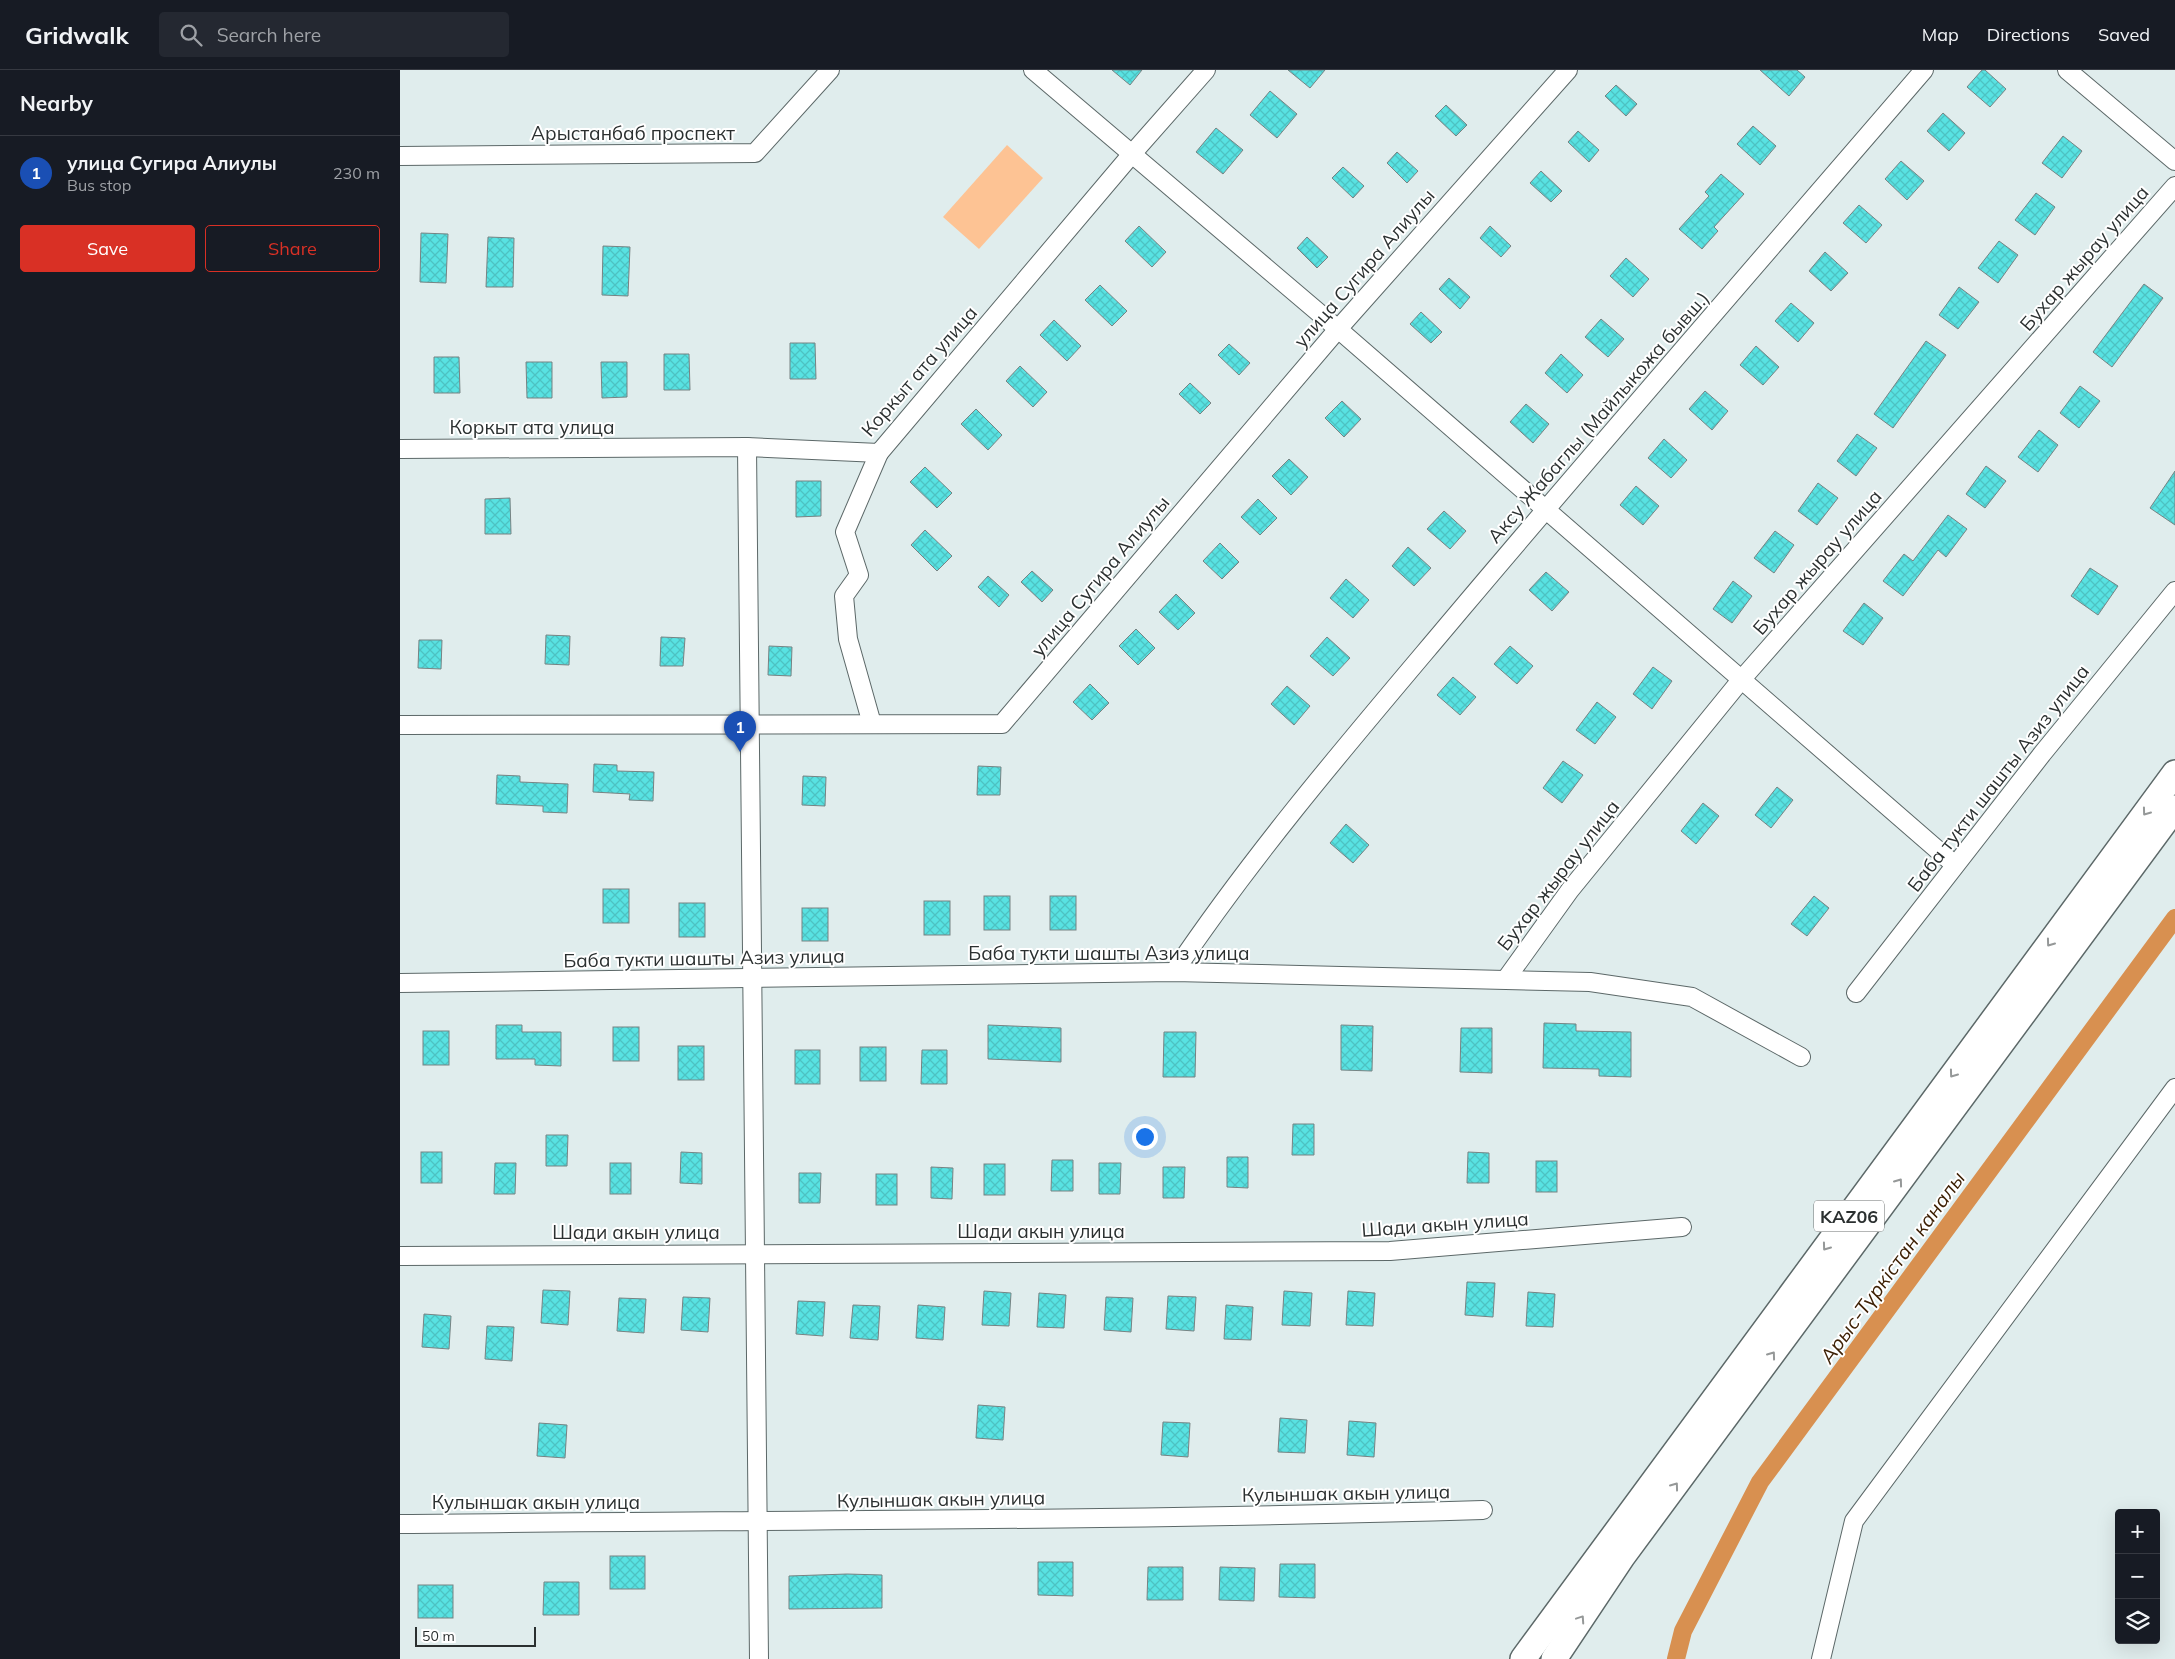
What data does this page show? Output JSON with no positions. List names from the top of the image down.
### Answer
{
  "streets": {
    "highway": ["KАZ06"],
    "street": [
      "Арыстанбаб проспект",
      "Бухар жырау улица",
      "улица Сугира Алиулы",
      "Коркыт ата улица",
      "Аксу Жабаглы (Майлыкожа бывш.)",
      "Баба тукти шашты Азиз улица",
      "Шади акын улица",
      "Кулыншак акын улица"
    ]
  },
  "crossings": [
    ["Бухар жырау улица", "Баба тукти шашты Азиз улица"],
    ["Аксу Жабаглы (Майлыкожа бывш.)", "Баба тукти шашты Азиз улица"]
  ],
  "water": ["Арыс-Түркістан каналы"],
  "scale_bar": "50 m",
  "page": {
    "header": "Gridwalk",
    "search": "Search here",
    "nav": ["Map", "Directions", "Saved"],
    "heading": "Nearby",
    "list": [
      {
        "mark": "1",
        "name": "улица Сугира Алиулы",
        "note": "Bus stop",
        "value": "230 m"
      }
    ],
    "buttons": ["Save", "Share"],
    "pins": "1",
    "map_buttons": ["+", "−"],
    "scale": "50 m"
  }
}
